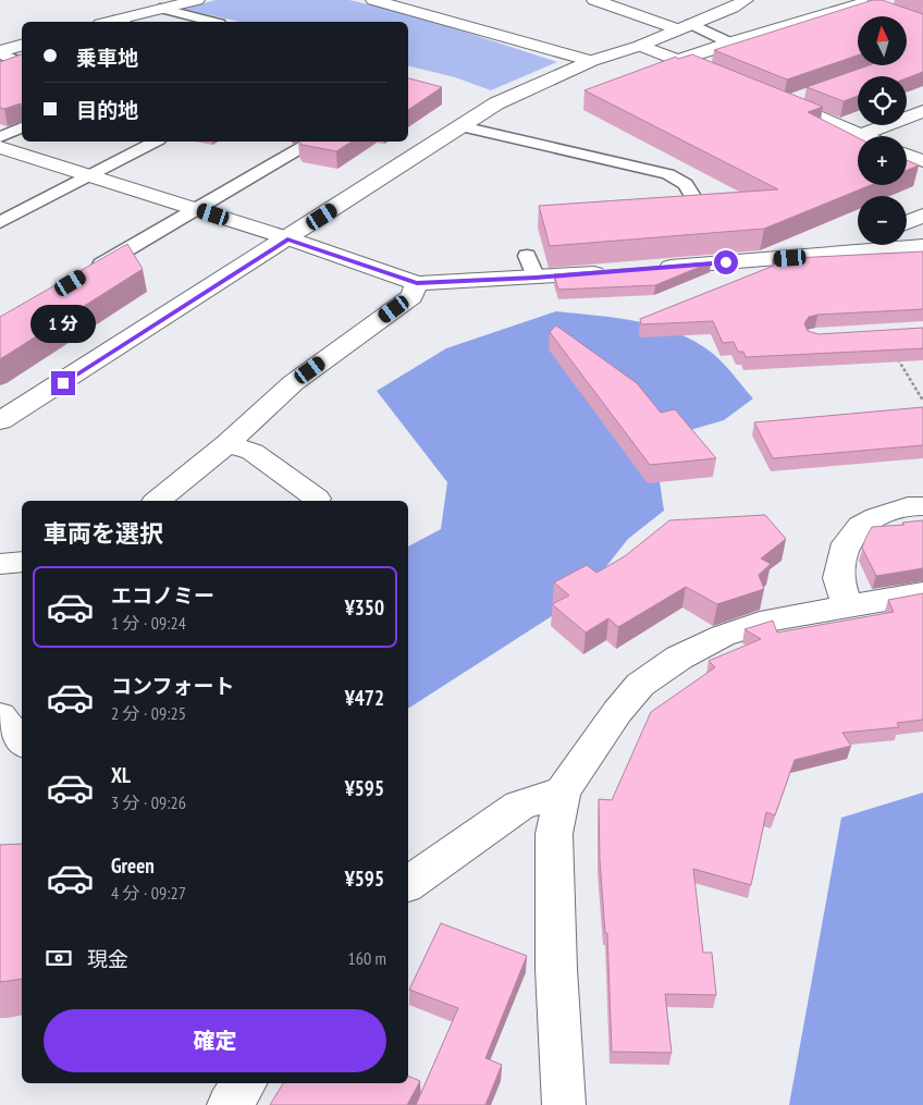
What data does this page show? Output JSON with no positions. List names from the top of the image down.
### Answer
{
  "north": "top",
  "page": {
    "map_buttons": ["+", "−"],
    "banner": ["乗車地", "目的地"],
    "bubble": "1 分",
    "heading": "車両を選択",
    "list": [
      {
        "name": "エコノミー",
        "note": "1 分 · 09:24",
        "value": "¥350"
      },
      {
        "name": "コンフォート",
        "note": "2 分 · 09:25",
        "value": "¥472"
      },
      {
        "name": "XL",
        "note": "3 分 · 09:26",
        "value": "¥595"
      },
      {
        "name": "Green",
        "note": "4 分 · 09:27",
        "value": "¥595"
      }
    ],
    "pay": ["現金", "160 m"],
    "buttons": "確定"
  }
}
